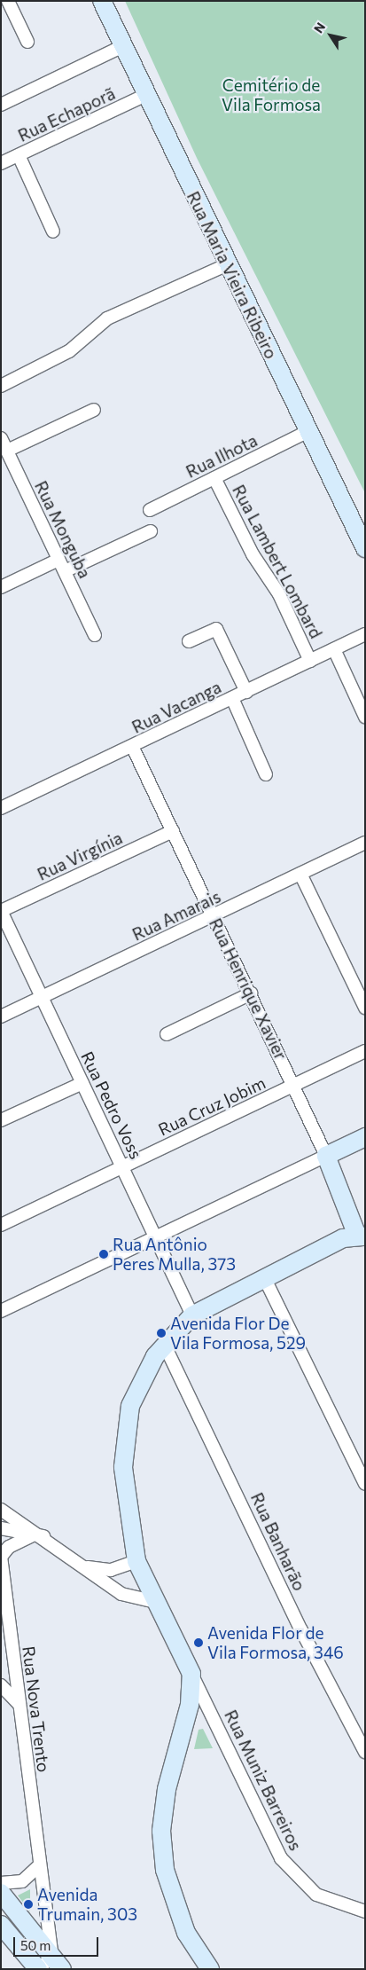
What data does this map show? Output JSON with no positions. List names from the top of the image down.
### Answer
{
  "streets": {
    "street": [
      "Rua Echaporã",
      "Rua Maria Vieira Ribeiro",
      "Rua Ilhota",
      "Rua Monguba",
      "Rua Lambert Lombard",
      "Rua Vacanga",
      "Rua Virgínia",
      "Rua Amarais",
      "Rua Henrique Xavier",
      "Rua Pedro Voss",
      "Rua Cruz Jobim",
      "Rua Banharão",
      "Rua Nova Trento",
      "Rua Muniz Barreiros"
    ]
  },
  "crossings": [
    ["Rua Echaporã", "Rua Maria Vieira Ribeiro"],
    ["Rua Maria Vieira Ribeiro", "Rua Ilhota"],
    ["Rua Ilhota", "Rua Lambert Lombard"],
    ["Rua Lambert Lombard", "Rua Vacanga"],
    ["Rua Vacanga", "Rua Henrique Xavier"],
    ["Rua Virgínia", "Rua Henrique Xavier"],
    ["Rua Virgínia", "Rua Pedro Voss"],
    ["Rua Amarais", "Rua Henrique Xavier"],
    ["Rua Amarais", "Rua Pedro Voss"],
    ["Rua Henrique Xavier", "Rua Cruz Jobim"],
    ["Rua Pedro Voss", "Rua Cruz Jobim"]
  ],
  "parks": ["Cemitério de Vila Formosa"],
  "places": [
    "Rua Antônio Peres Mulla, 373",
    "Avenida Flor De Vila Formosa, 529",
    "Avenida Flor de Vila Formosa, 346",
    "Avenida Trumain, 303"
  ],
  "scale_bar": "50 m",
  "north": "top left"
}
